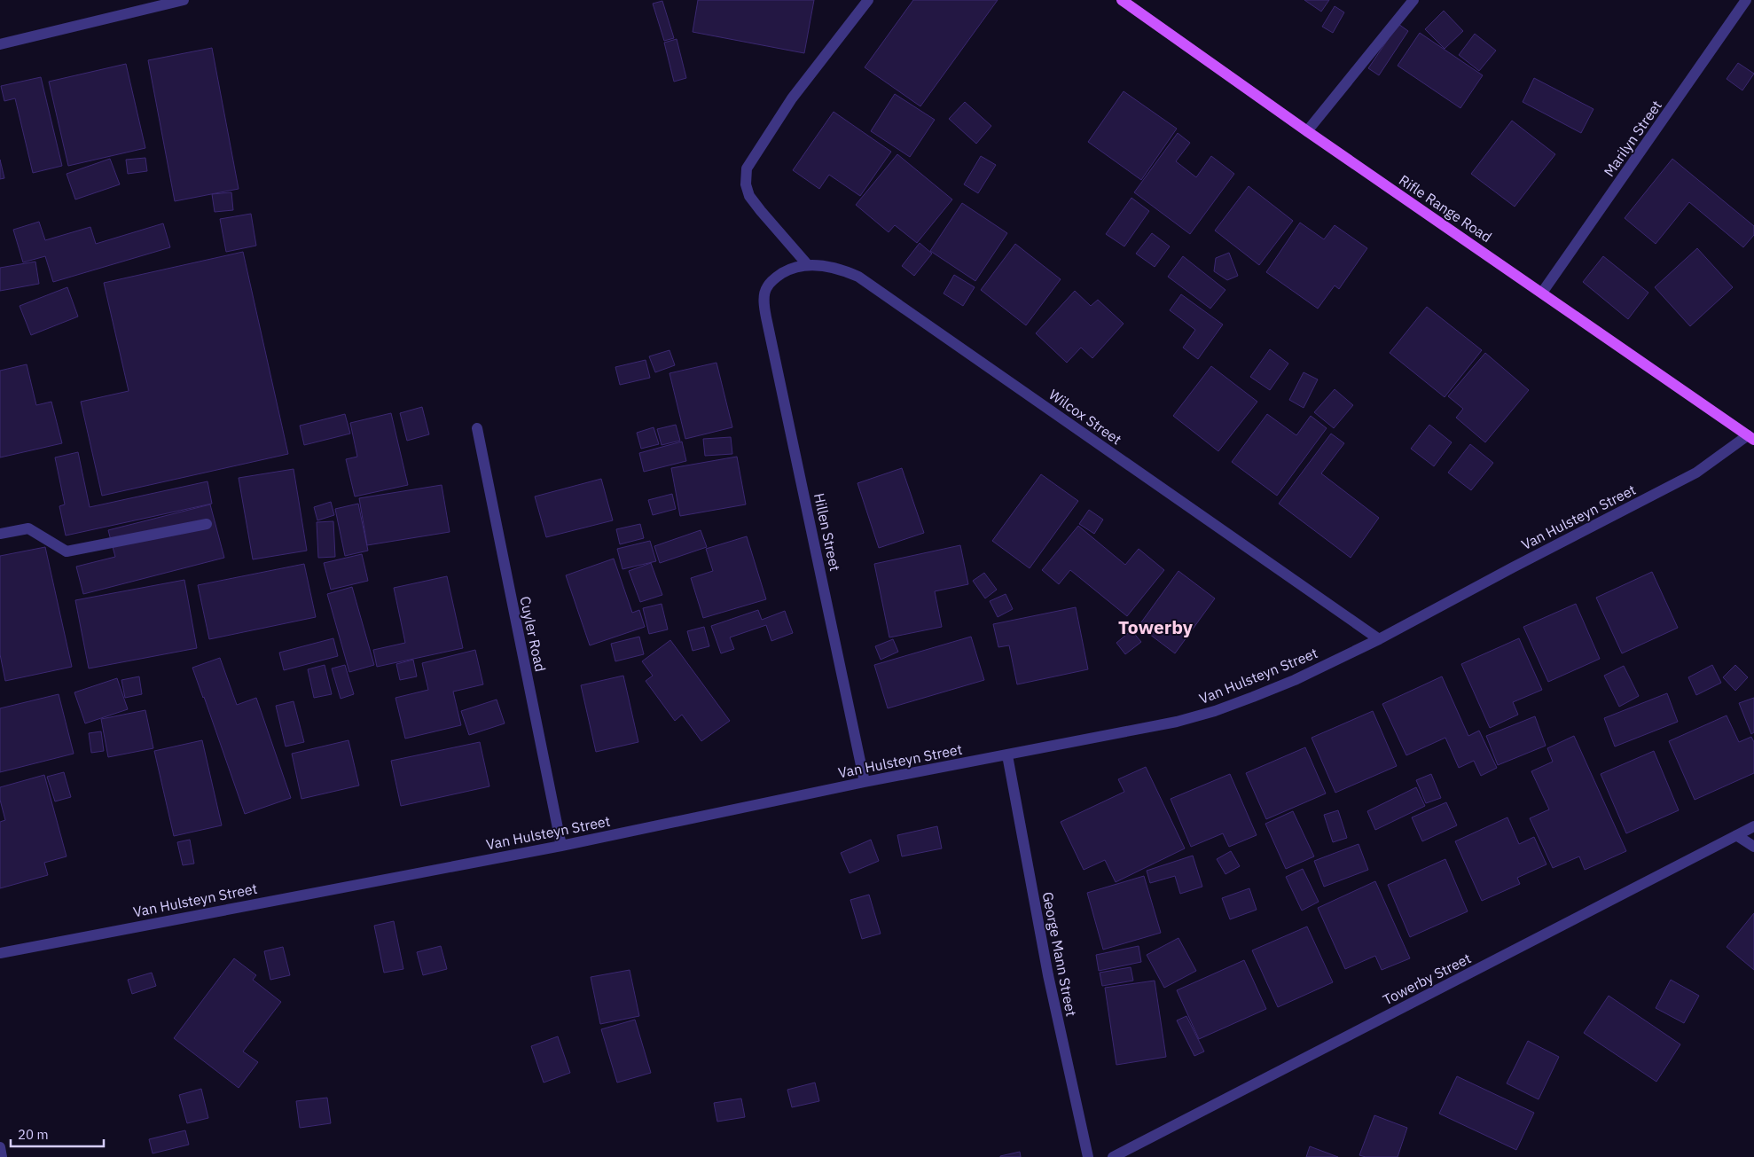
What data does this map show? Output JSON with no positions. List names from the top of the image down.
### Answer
{
  "streets": {
    "main road": ["Rifle Range Road"],
    "street": [
      "Marilyn Street",
      "Wilcox Street",
      "Van Hulsteyn Street",
      "Hillen Street",
      "Cuyler Road",
      "George Mann Street",
      "Towerby Street"
    ]
  },
  "crossings": [
    ["Marilyn Street", "Rifle Range Road"],
    ["Rifle Range Road", "Van Hulsteyn Street"],
    ["Wilcox Street", "Van Hulsteyn Street"],
    ["Wilcox Street", "Hillen Street"],
    ["Van Hulsteyn Street", "Hillen Street"],
    ["Van Hulsteyn Street", "Cuyler Road"],
    ["Van Hulsteyn Street", "George Mann Street"]
  ],
  "districts": ["Towerby"],
  "scale_bar": "20 m"
}
